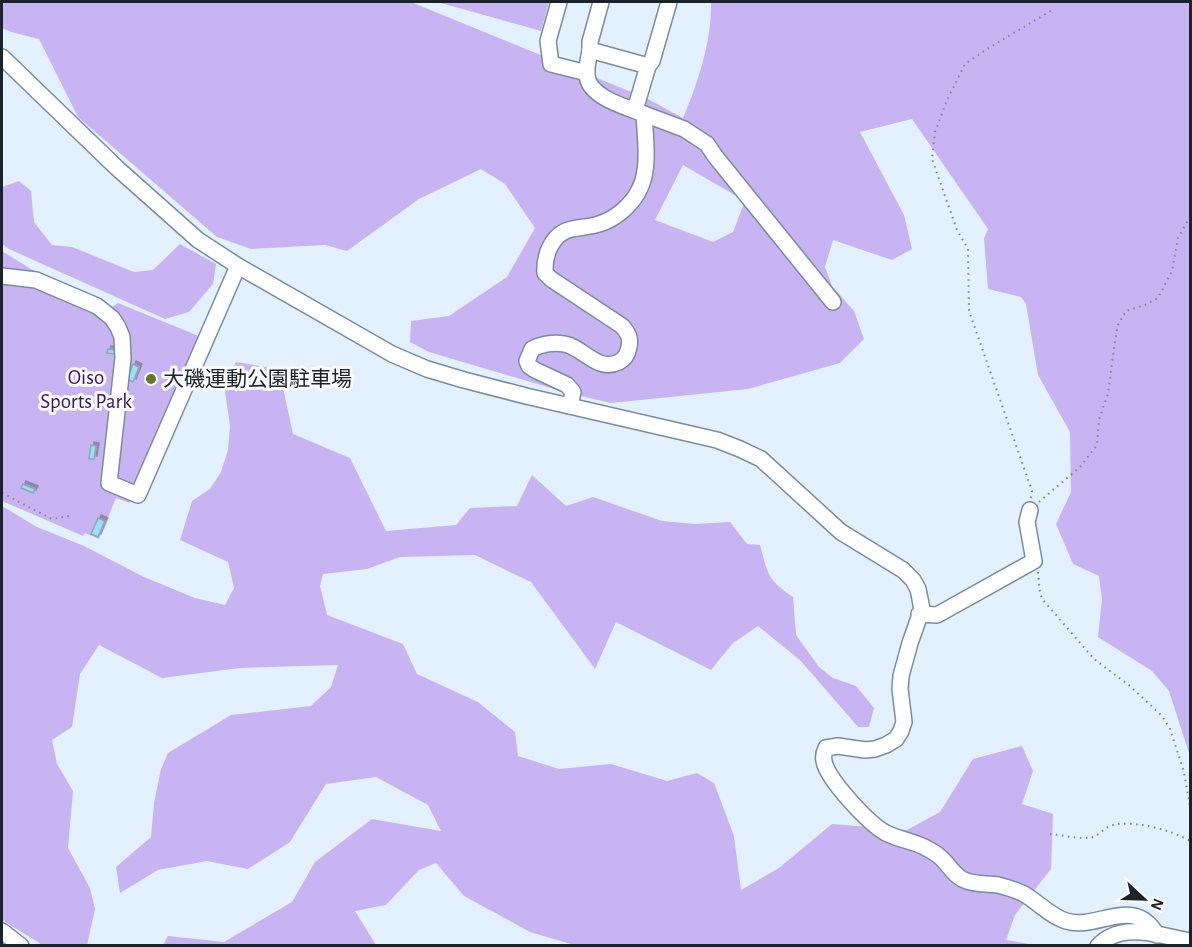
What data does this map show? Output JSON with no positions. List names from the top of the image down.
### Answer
{
  "parks": ["Oiso Sports Park"],
  "places": ["大磯運動公園駐車場"],
  "north": "right"
}
